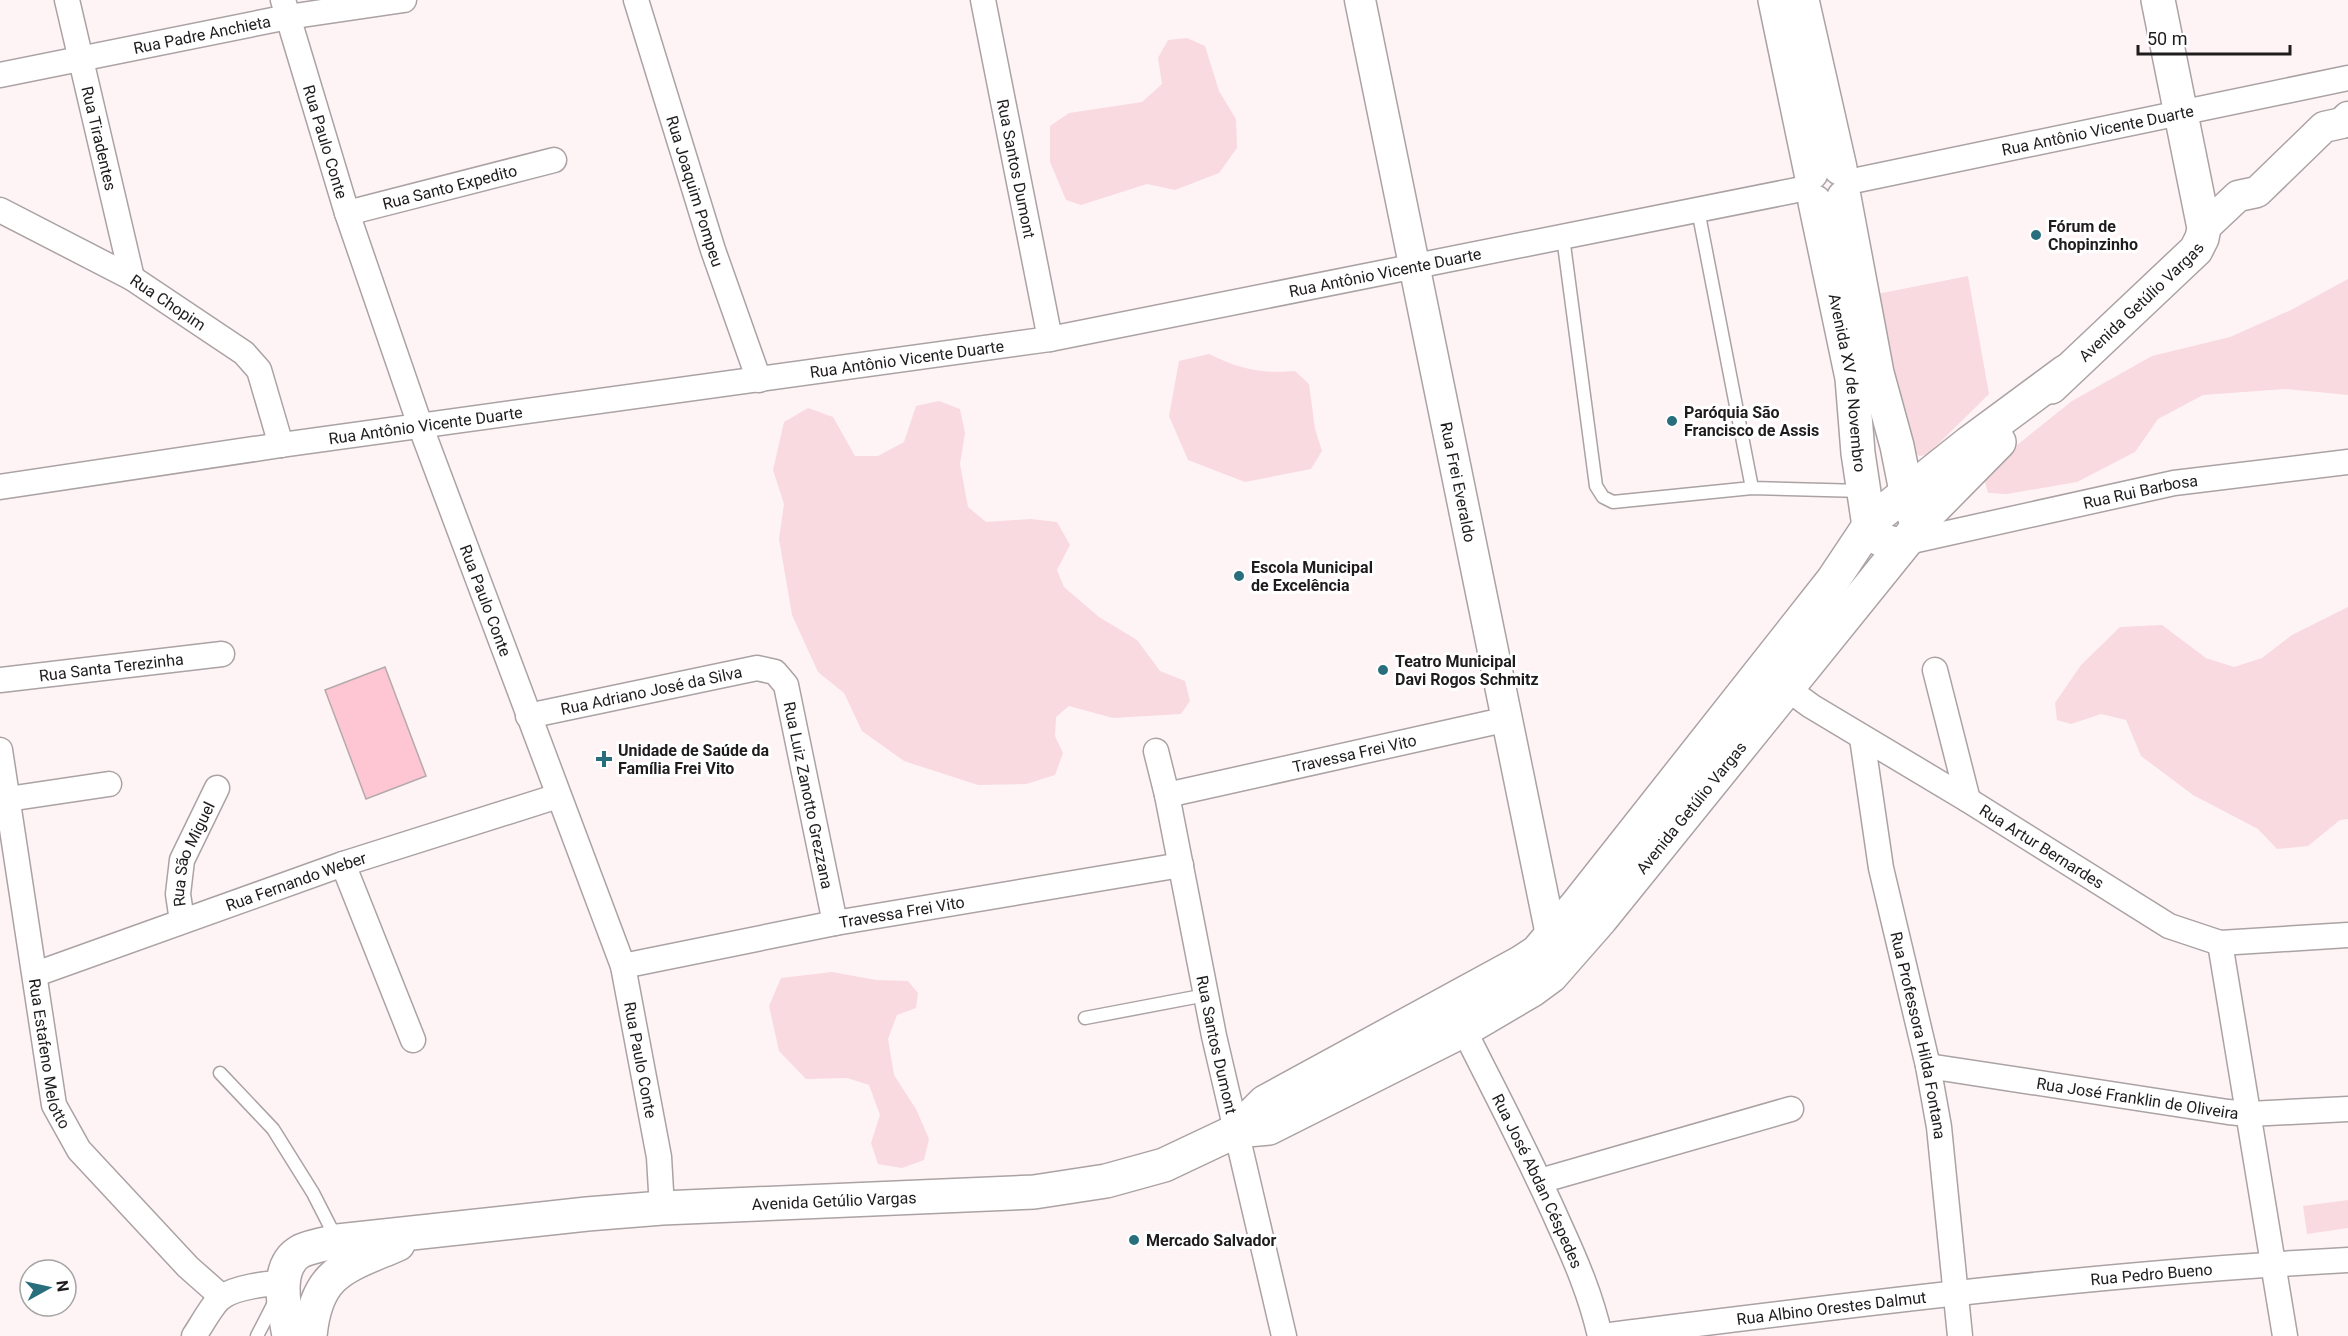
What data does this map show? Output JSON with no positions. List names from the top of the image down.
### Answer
{
  "streets": {
    "main road": ["Avenida Getúlio Vargas", "Avenida XV de Novembro"],
    "street": [
      "Rua Padre Anchieta",
      "Rua Antônio Vicente Duarte",
      "Rua Tiradentes",
      "Rua Paulo Conte",
      "Rua Santos Dumont",
      "Rua Santo Expedito",
      "Rua Joaquim Pompeu",
      "Rua Chopim",
      "Rua Frei Everaldo",
      "Rua Rui Barbosa",
      "Rua Santa Terezinha",
      "Rua Adriano José da Silva",
      "Travessa Frei Vito",
      "Rua Luiz Zanotto Grezzana",
      "Rua Artur Bernardes",
      "Rua São Miguel",
      "Rua Fernando Weber",
      "Rua Professora Hilda Fontana",
      "Rua Estafeno Melotto",
      "Rua José Franklin de Oliveira",
      "Rua José Abdan Céspedes",
      "Rua Pedro Bueno",
      "Rua Albino Orestes Dalmut"
    ]
  },
  "crossings": [
    ["Rua Padre Anchieta", "Rua Tiradentes"],
    ["Rua Padre Anchieta", "Rua Paulo Conte"],
    ["Rua Antônio Vicente Duarte", "Rua Paulo Conte"],
    ["Rua Antônio Vicente Duarte", "Rua Santos Dumont"],
    ["Rua Antônio Vicente Duarte", "Rua Joaquim Pompeu"],
    ["Rua Antônio Vicente Duarte", "Rua Chopim"],
    ["Rua Antônio Vicente Duarte", "Avenida XV de Novembro"],
    ["Rua Antônio Vicente Duarte", "Rua Frei Everaldo"],
    ["Rua Tiradentes", "Rua Chopim"],
    ["Rua Paulo Conte", "Rua Santo Expedito"],
    ["Rua Paulo Conte", "Avenida Getúlio Vargas"],
    ["Rua Paulo Conte", "Rua Adriano José da Silva"],
    ["Rua Paulo Conte", "Travessa Frei Vito"],
    ["Rua Paulo Conte", "Rua Fernando Weber"],
    ["Rua Santos Dumont", "Avenida Getúlio Vargas"],
    ["Rua Santos Dumont", "Travessa Frei Vito"],
    ["Avenida Getúlio Vargas", "Avenida XV de Novembro"],
    ["Avenida Getúlio Vargas", "Rua Frei Everaldo"],
    ["Avenida Getúlio Vargas", "Rua Rui Barbosa"],
    ["Avenida Getúlio Vargas", "Rua Artur Bernardes"],
    ["Avenida Getúlio Vargas", "Rua José Abdan Céspedes"],
    ["Avenida XV de Novembro", "Rua Rui Barbosa"],
    ["Rua Frei Everaldo", "Travessa Frei Vito"],
    ["Rua Adriano José da Silva", "Rua Luiz Zanotto Grezzana"],
    ["Travessa Frei Vito", "Rua Luiz Zanotto Grezzana"],
    ["Rua Artur Bernardes", "Rua Professora Hilda Fontana"],
    ["Rua São Miguel", "Rua Fernando Weber"],
    ["Rua Fernando Weber", "Rua Estafeno Melotto"],
    ["Rua Professora Hilda Fontana", "Rua José Franklin de Oliveira"],
    ["Rua Professora Hilda Fontana", "Rua Pedro Bueno"],
    ["Rua Professora Hilda Fontana", "Rua Albino Orestes Dalmut"],
    ["Rua José Abdan Céspedes", "Rua Albino Orestes Dalmut"],
    ["Rua Pedro Bueno", "Rua Albino Orestes Dalmut"]
  ],
  "places": {
    "other": [
      "Fórum de Chopinzinho",
      "Paróquia São Francisco de Assis",
      "Escola Municipal de Excelência",
      "Teatro Municipal Davi Rogos Schmitz",
      "Mercado Salvador"
    ],
    "health": ["Unidade de Saúde da Família Frei Vito"]
  },
  "scale_bar": "50 m",
  "north": "right"
}
